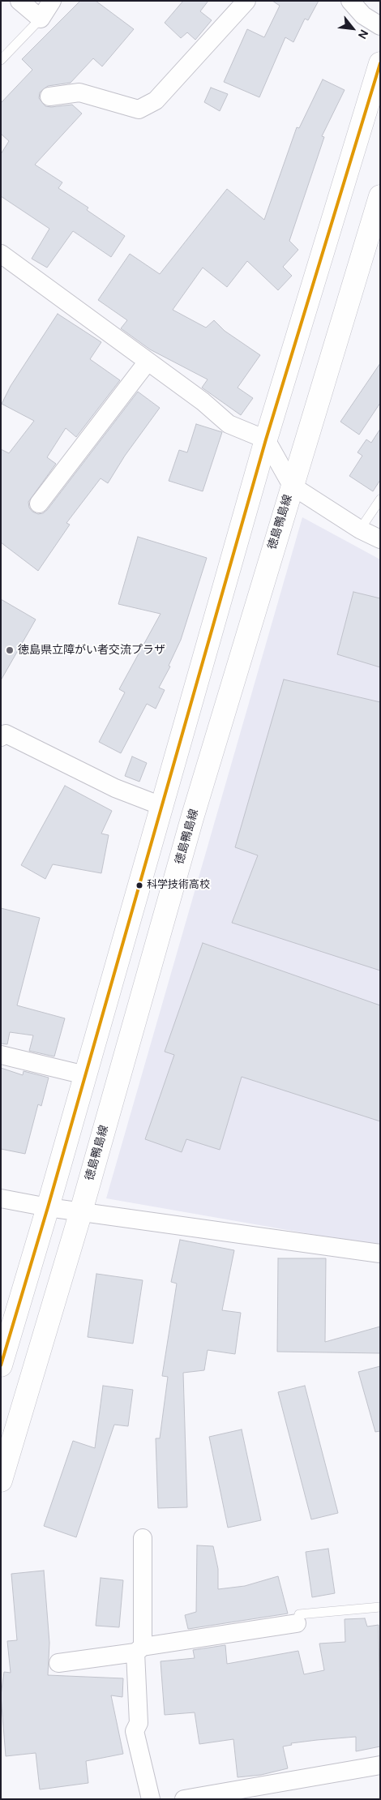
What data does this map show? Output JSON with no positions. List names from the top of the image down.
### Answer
{
  "streets": {
    "main road": ["徳島鴨島線"]
  },
  "places": ["徳島県立障がい者交流プラザ", "科学技術高校"],
  "north": "bottom right"
}
